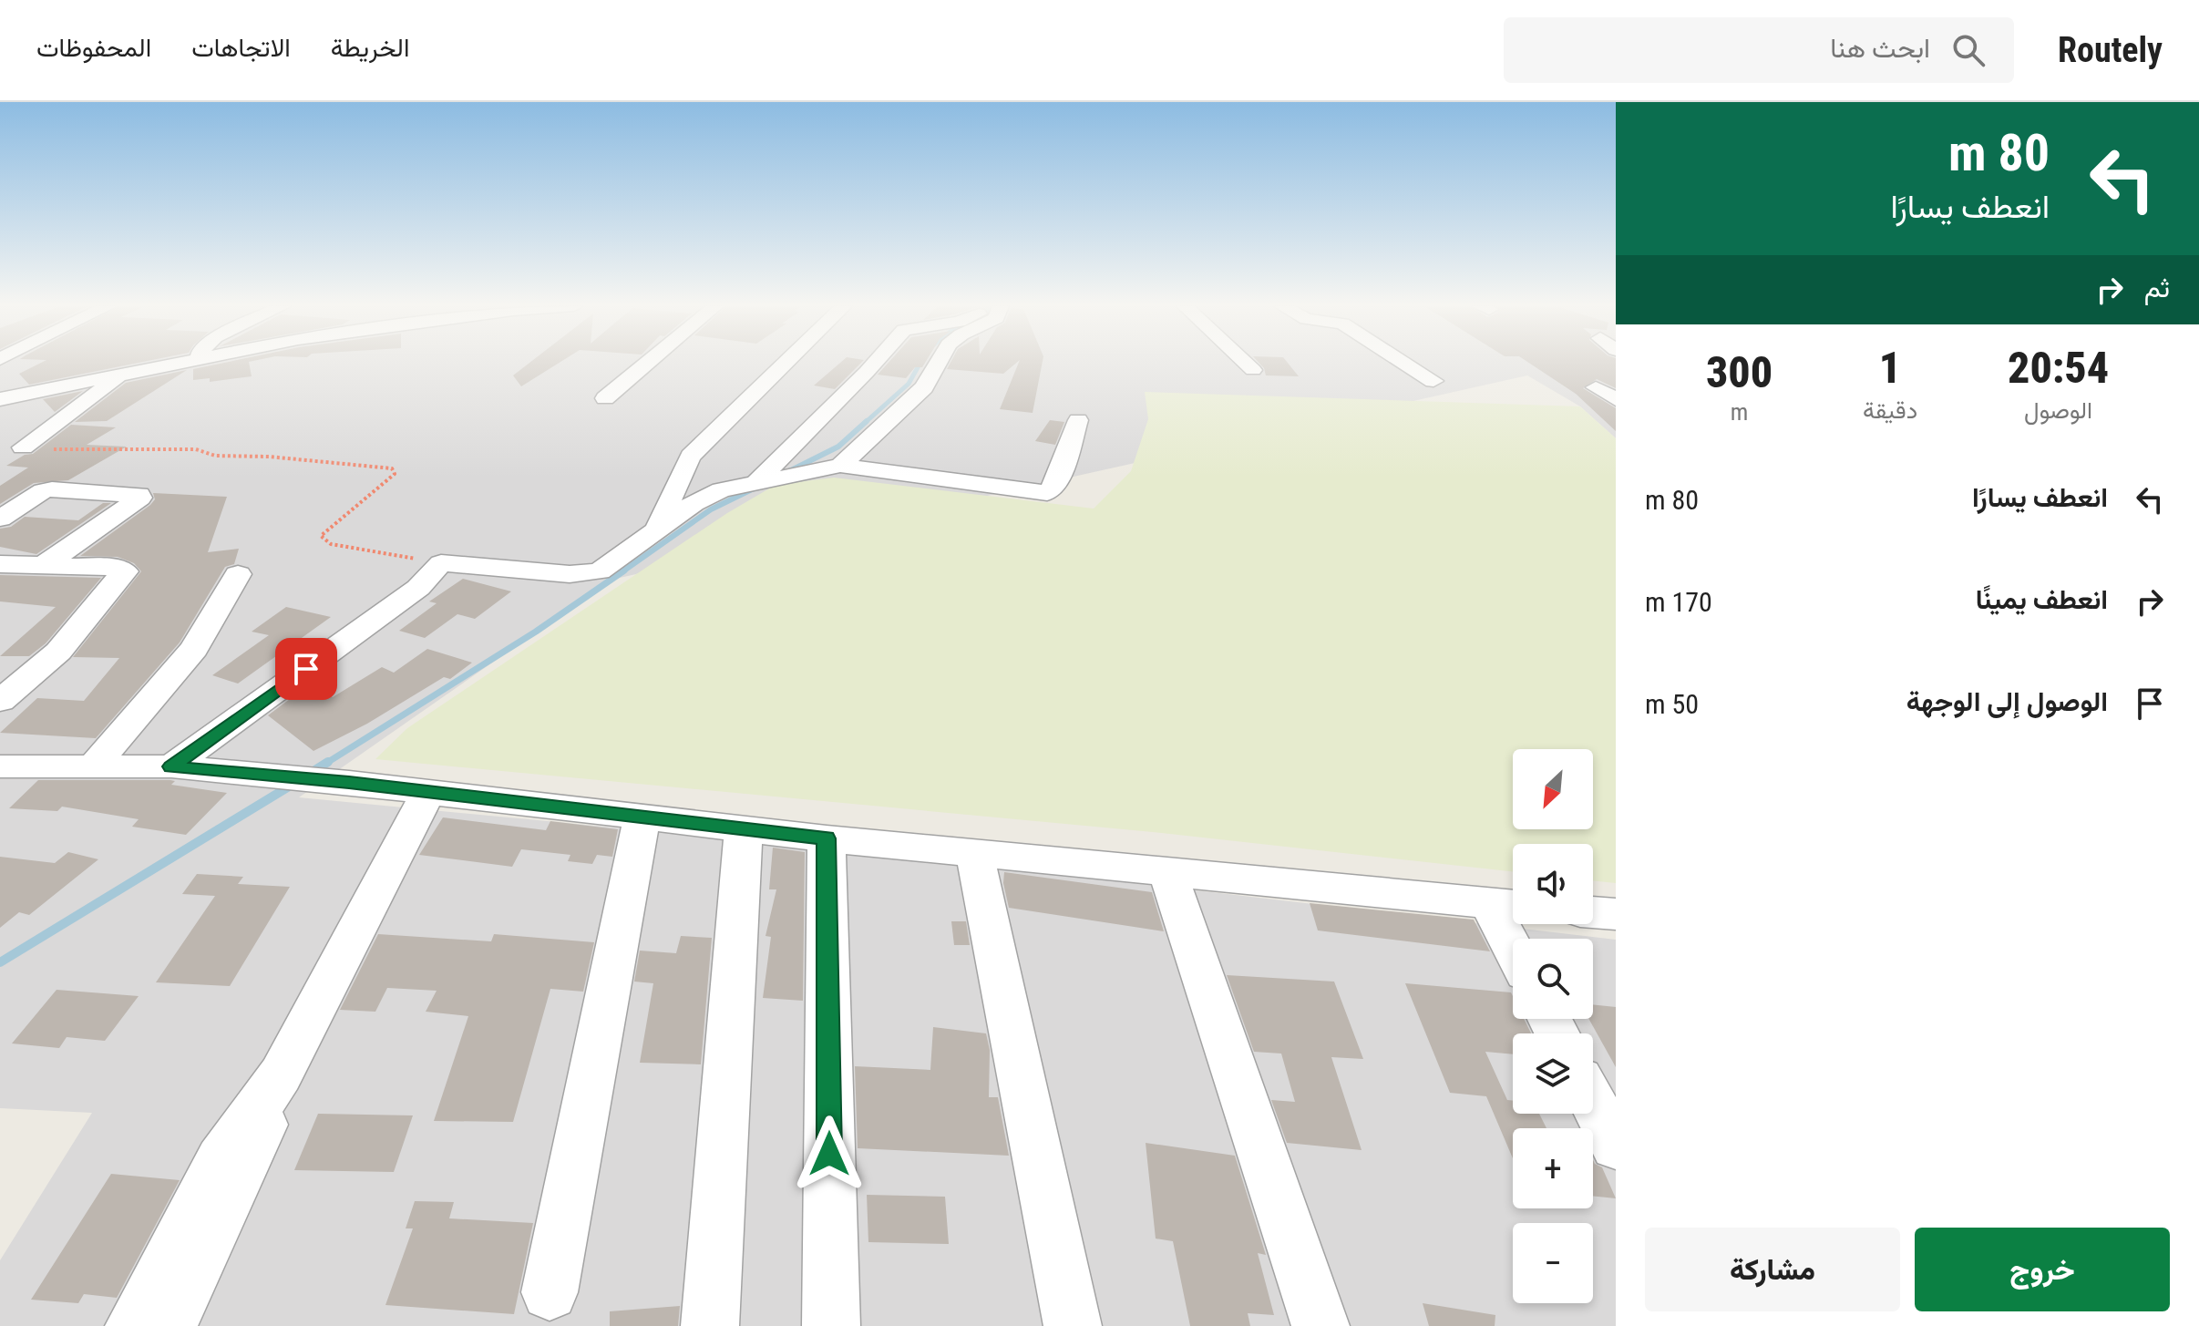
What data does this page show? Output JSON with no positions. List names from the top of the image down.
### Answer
{
  "north": "bottom left",
  "page": {
    "header": "Routely",
    "search": "ابحث هنا",
    "nav": ["الخريطة", "الاتجاهات", "المحفوظات"],
    "turn": ["80 m", "انعطف يسارًا"],
    "then": "ثم",
    "eta": [
      "20:54",
      "الوصول",
      "1",
      "دقيقة",
      "300",
      "m"
    ],
    "list": [
      {
        "name": "انعطف يسارًا",
        "value": "80 m"
      },
      {
        "name": "انعطف يمينًا",
        "value": "170 m"
      },
      {
        "name": "الوصول إلى الوجهة",
        "value": "50 m"
      }
    ],
    "map_buttons": ["+", "−"],
    "buttons": ["خروج", "مشاركة"]
  }
}
